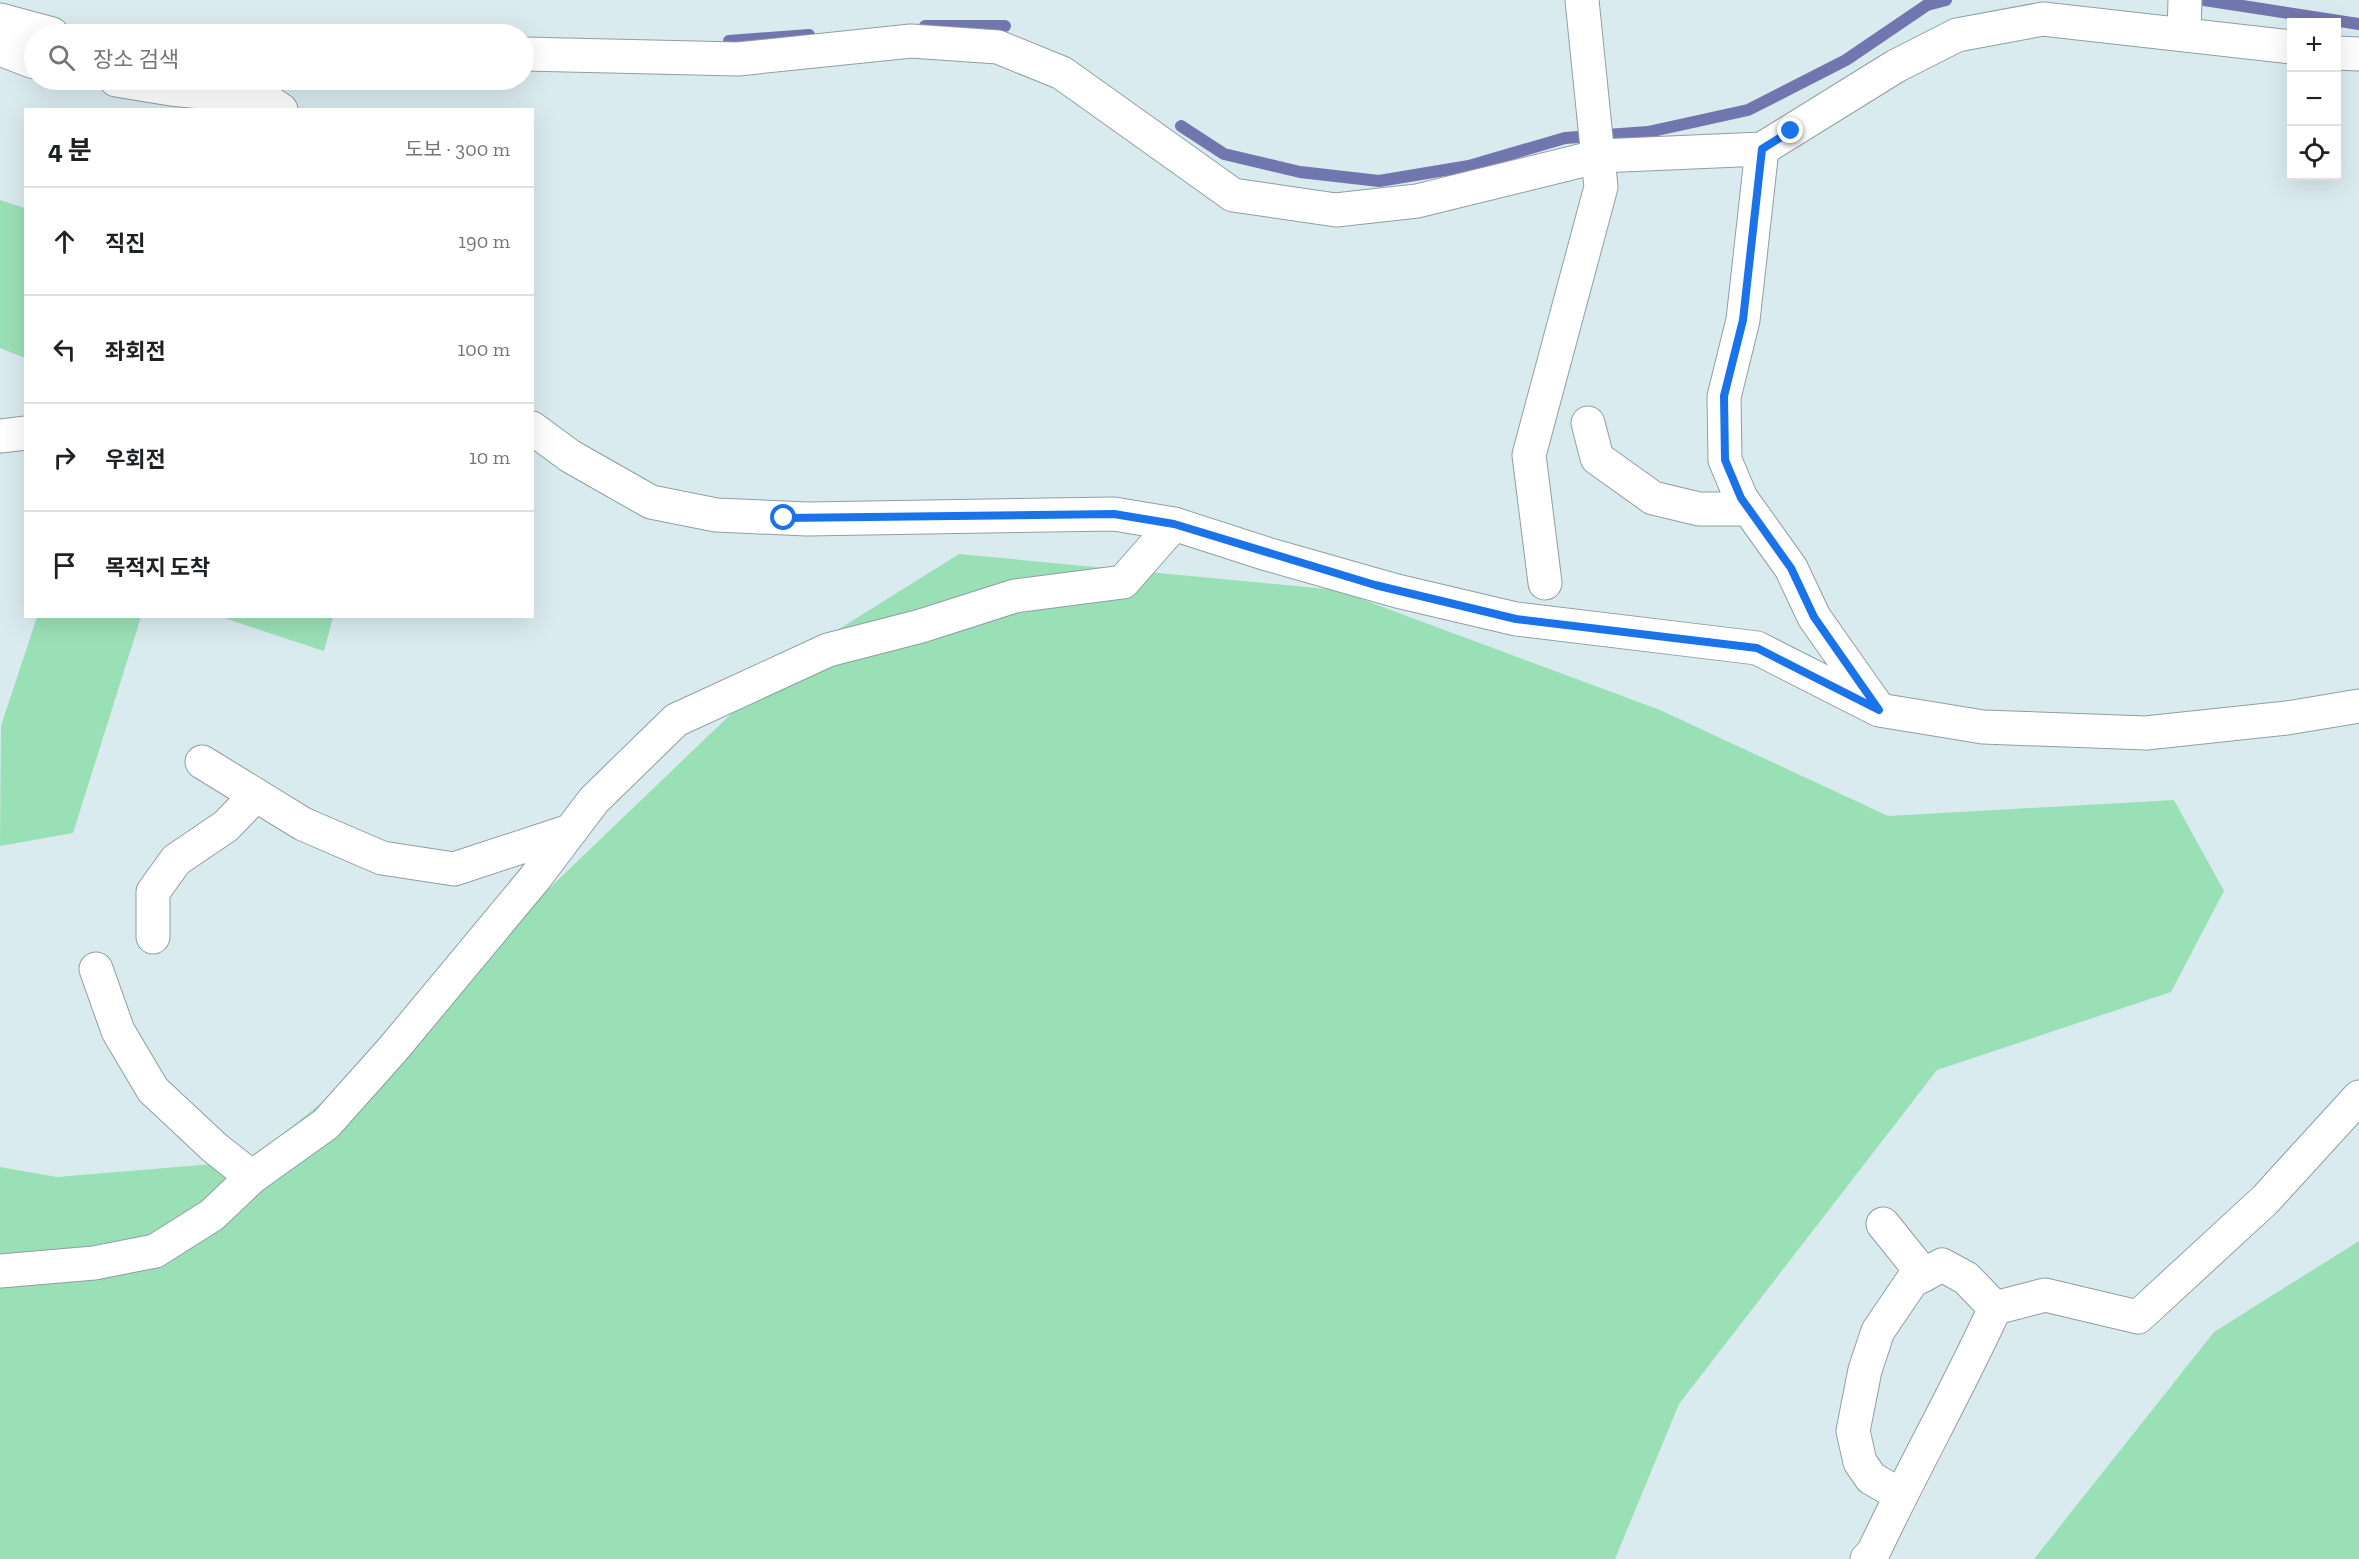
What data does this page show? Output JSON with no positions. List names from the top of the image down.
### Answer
{
  "page": {
    "map_buttons": ["+", "−"],
    "search": "장소 검색",
    "heading": ["4 분", "도보 · 300 m"],
    "list": [
      ["직진", "190 m"],
      ["좌회전", "100 m"],
      ["우회전", "10 m"],
      "목적지 도착"
    ]
  }
}
